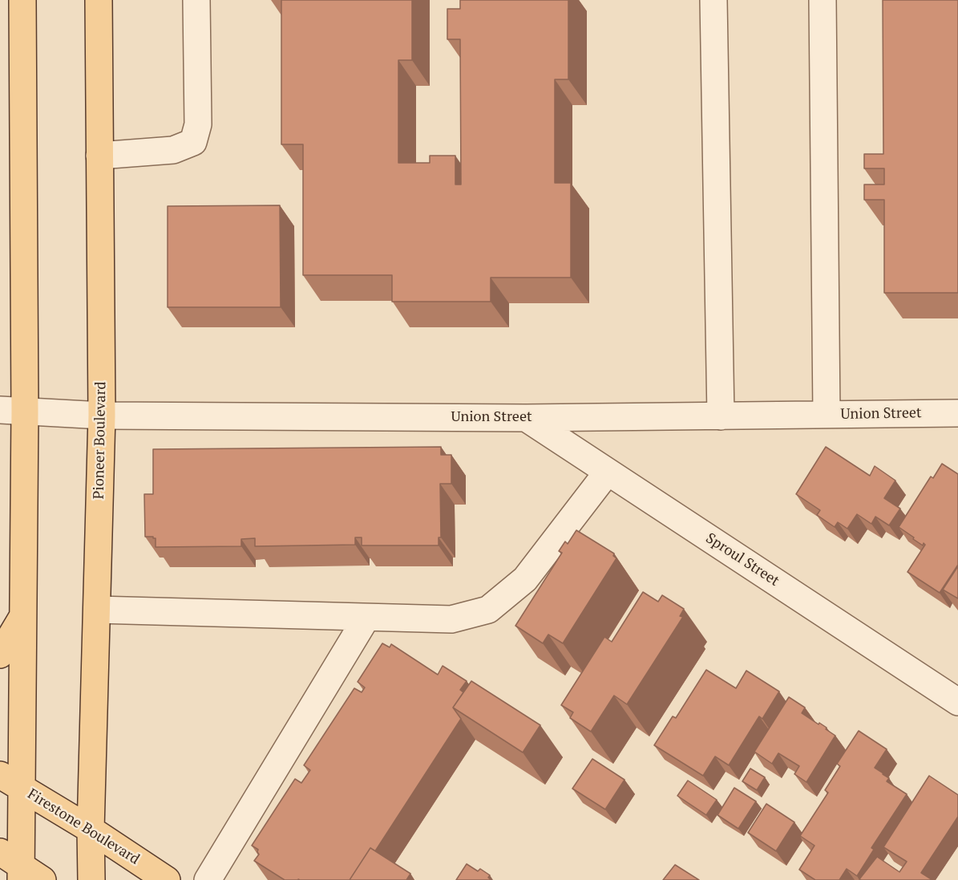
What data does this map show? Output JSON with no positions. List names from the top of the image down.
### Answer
{
  "streets": {
    "main road": ["Pioneer Boulevard", "Firestone Boulevard"],
    "street": ["Union Street", "Sproul Street"]
  },
  "crossings": [
    ["Union Street", "Pioneer Boulevard"],
    ["Union Street", "Sproul Street"],
    ["Pioneer Boulevard", "Firestone Boulevard"]
  ]
}
